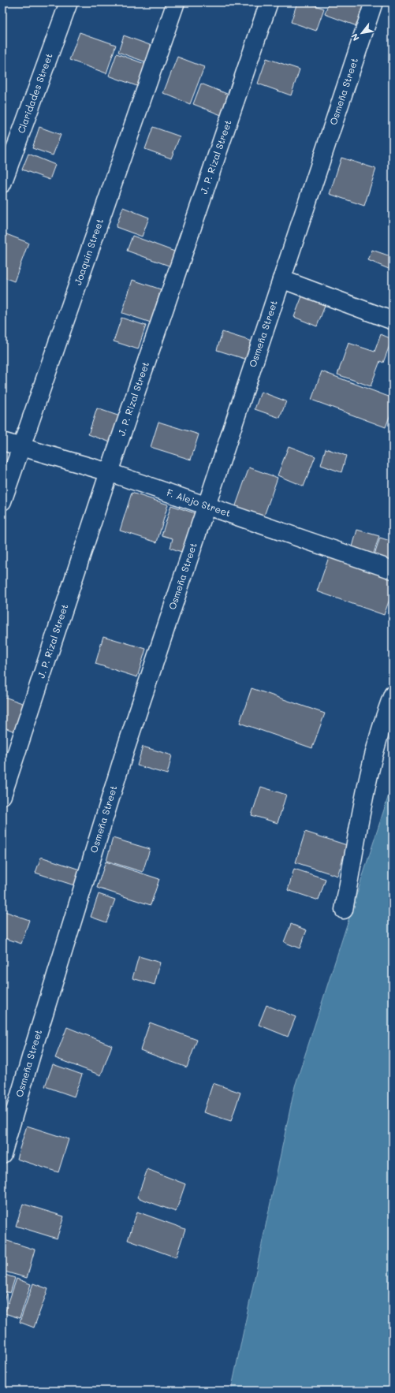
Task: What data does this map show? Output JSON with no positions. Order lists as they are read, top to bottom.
{
  "streets": {
    "street": [
      "Osmeña Street",
      "Claridades Street",
      "J. P. Rizal Street",
      "Joaquin Street",
      "F. Alejo Street"
    ]
  },
  "crossings": [
    ["Osmeña Street", "F. Alejo Street"],
    ["J. P. Rizal Street", "F. Alejo Street"],
    ["Joaquin Street", "F. Alejo Street"]
  ],
  "north": "bottom left"
}
